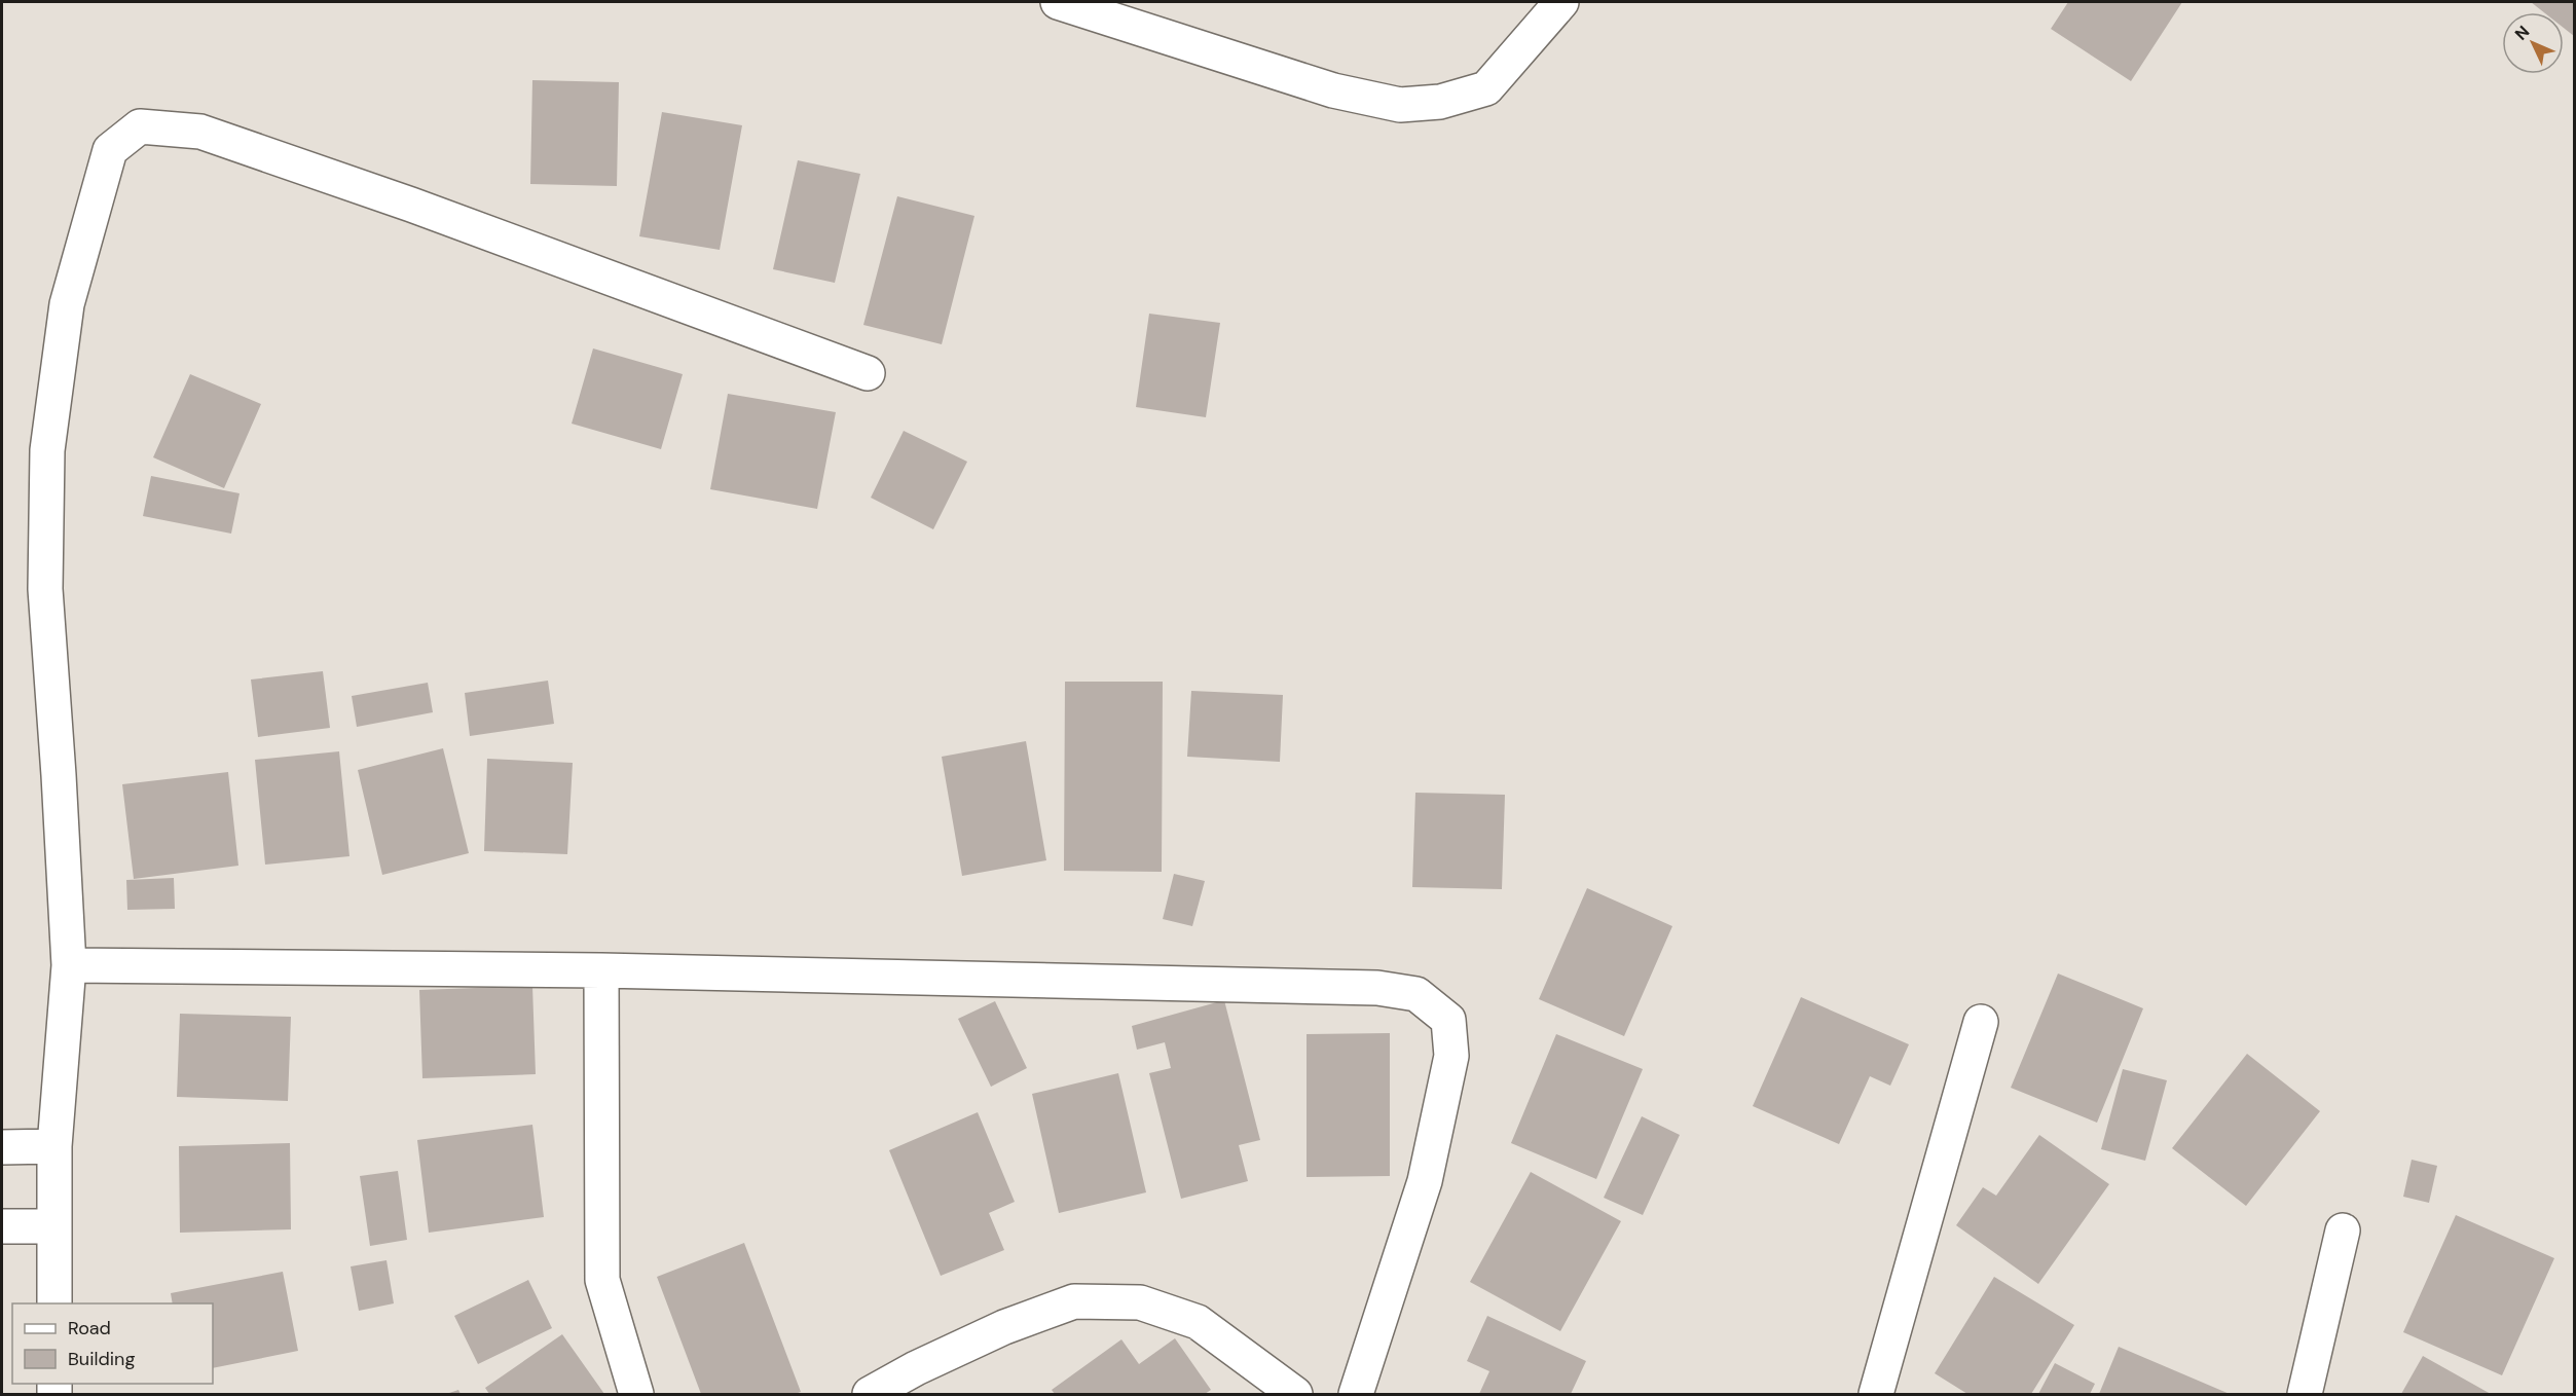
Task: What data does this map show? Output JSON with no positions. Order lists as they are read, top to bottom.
{
  "legend": ["Road", "Building"],
  "north": "top left"
}
